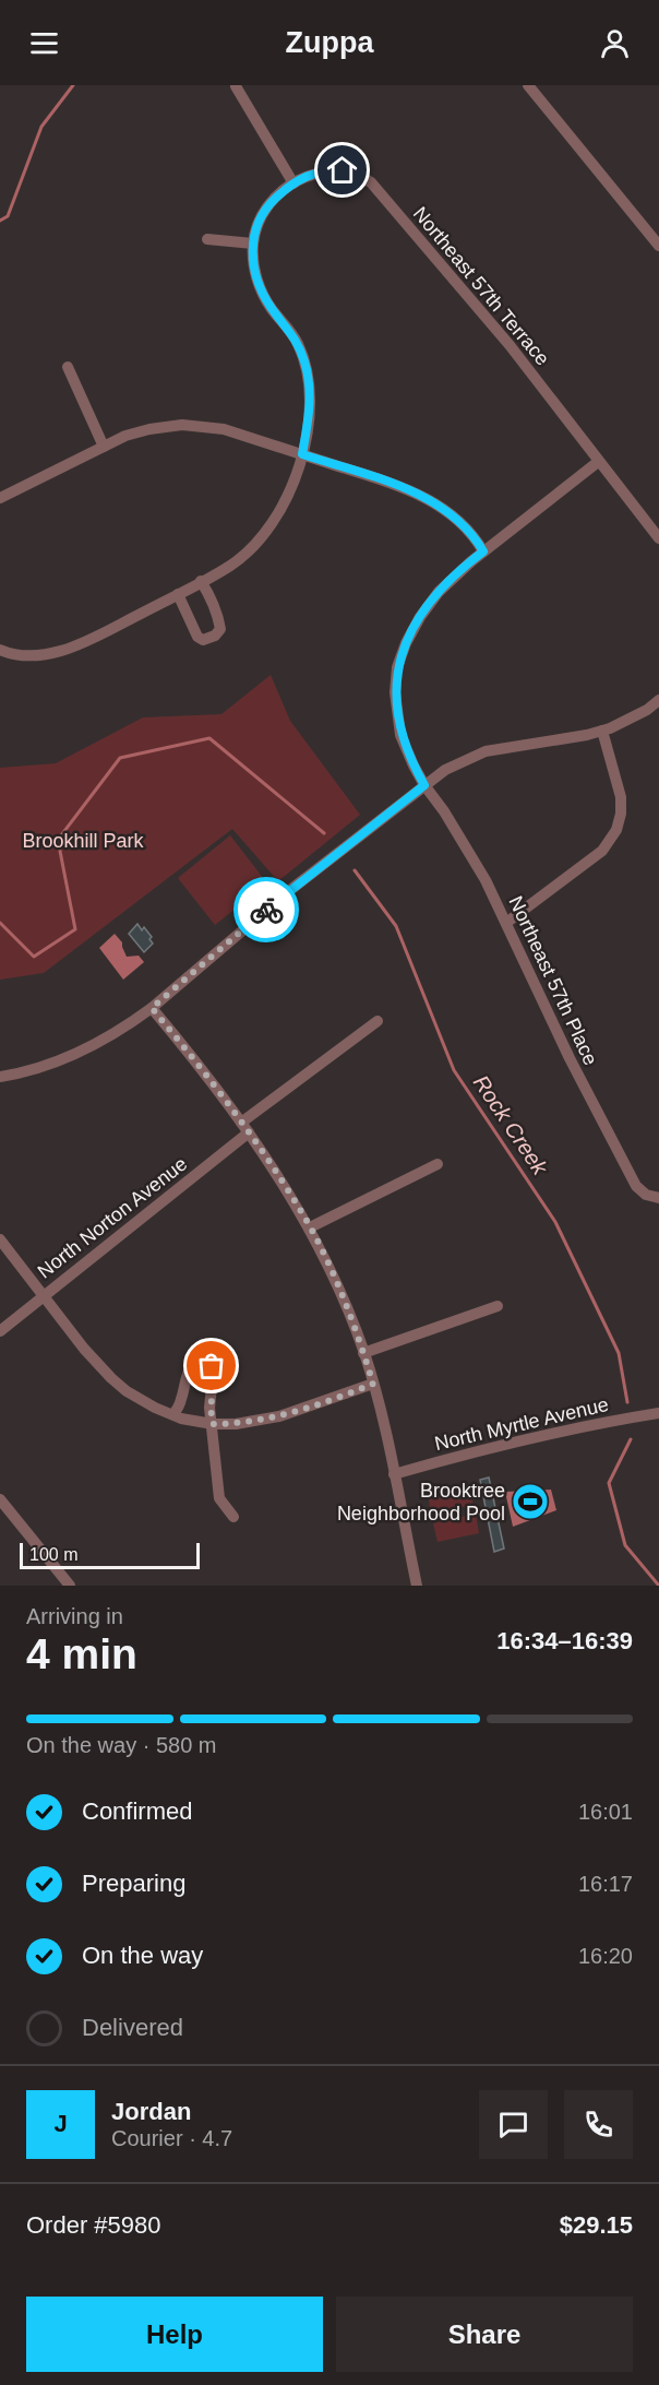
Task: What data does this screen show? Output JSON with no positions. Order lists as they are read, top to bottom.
{
  "streets": {
    "street": [
      "Northeast 57th Terrace",
      "Northeast 57th Place",
      "North Norton Avenue",
      "North Myrtle Avenue"
    ]
  },
  "crossings": [
    ["Northeast 57th Terrace", "Northeast 57th Place"]
  ],
  "water": ["Rock Creek"],
  "parks": ["Brookhill Park"],
  "places": {
    "sports": ["Brooktree Neighborhood Pool"]
  },
  "scale_bar": "100 m",
  "page": {
    "header": "Zuppa",
    "scale": "100 m",
    "heading": ["4 min", "Arriving in", "16:34–16:39"],
    "panel": [
      "Jordan",
      "Courier · 4.7",
      "Order #5980",
      "$29.15"
    ],
    "bar": "On the way · 580 m",
    "list": [
      ["Confirmed", "16:01"],
      ["Preparing", "16:17"],
      ["On the way", "16:20"],
      "Delivered"
    ],
    "round": "J",
    "buttons": ["Help", "Share"]
  }
}
